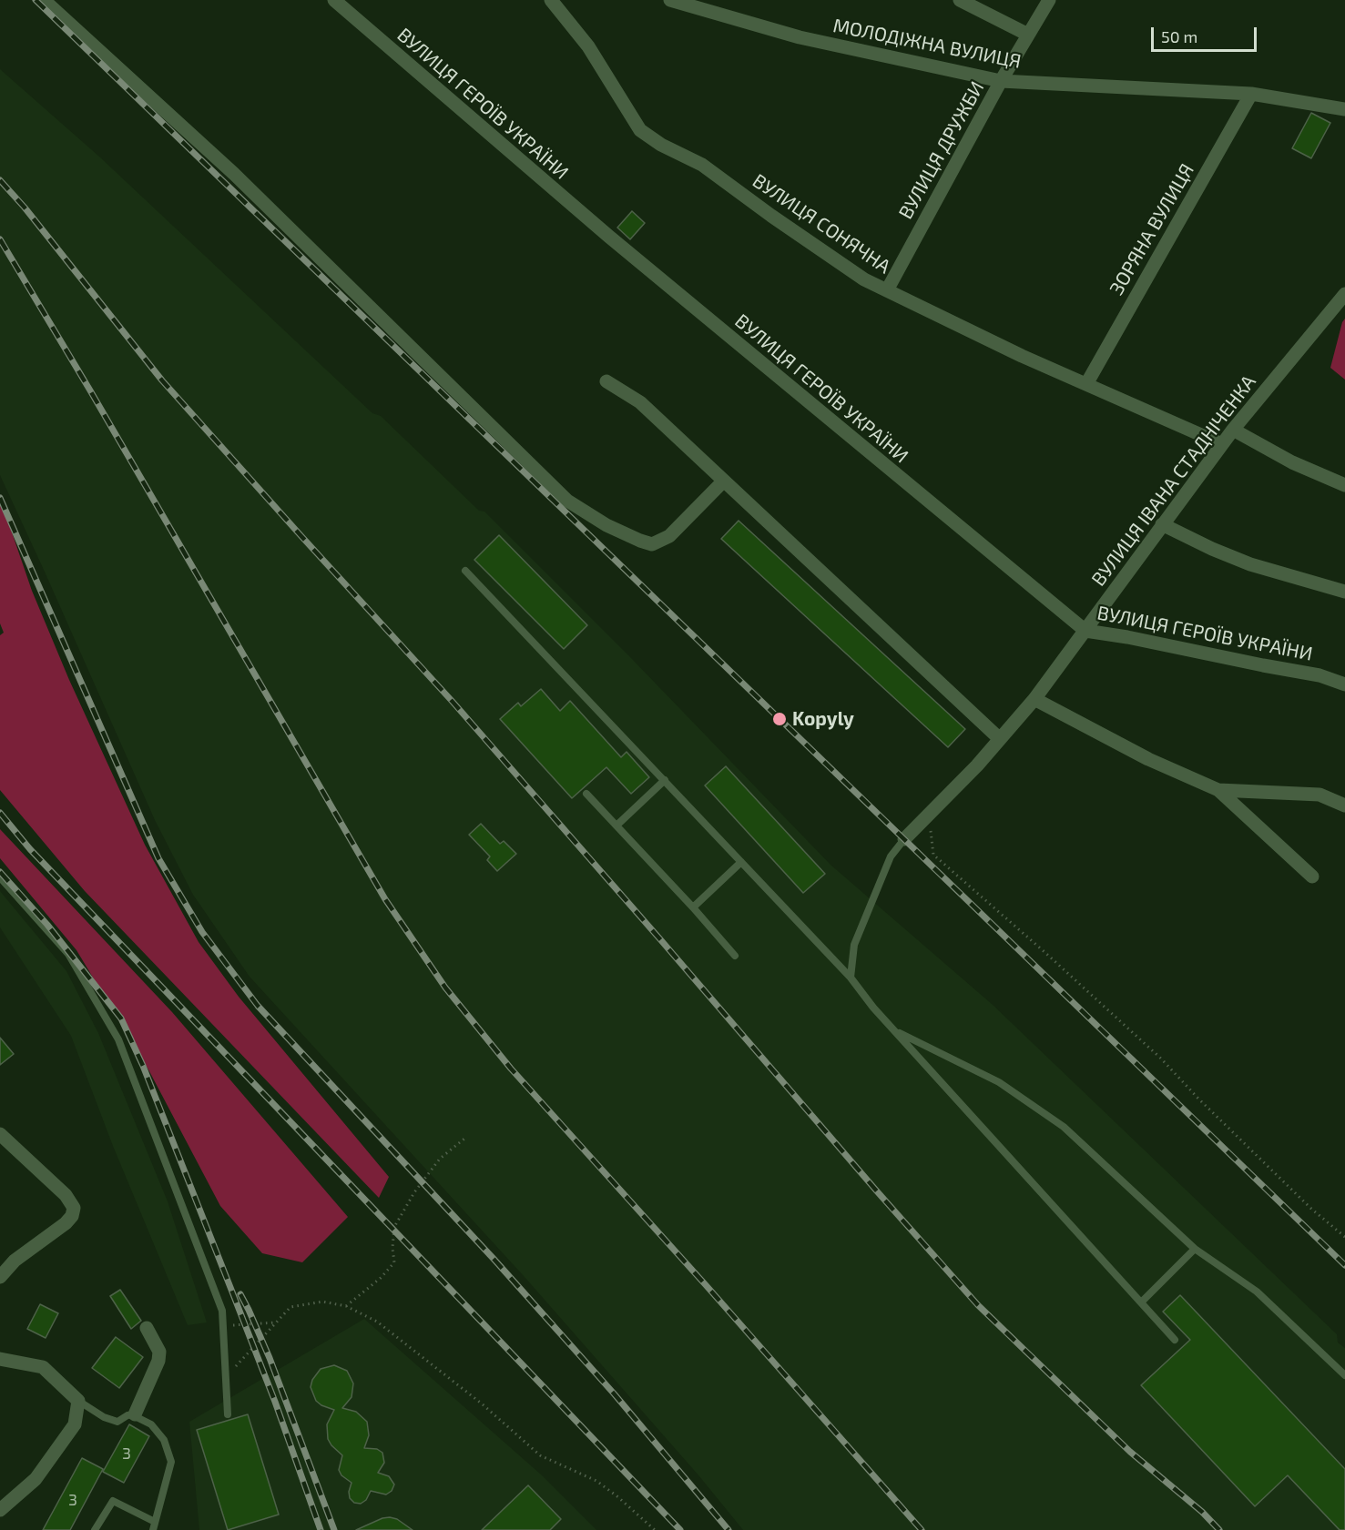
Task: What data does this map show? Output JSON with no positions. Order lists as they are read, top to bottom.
{
  "streets": {
    "street": [
      "МОЛОДІЖНА ВУЛИЦЯ",
      "ВУЛИЦЯ ГЕРОЇВ УКРАЇНИ",
      "ВУЛИЦЯ ДРУЖБИ",
      "ВУЛИЦЯ СОНЯЧНА",
      "ЗОРЯНА ВУЛИЦЯ",
      "ВУЛИЦЯ ІВАНА СТАДНІЧЕНКА"
    ]
  },
  "crossings": [
    ["МОЛОДІЖНА ВУЛИЦЯ", "ВУЛИЦЯ ДРУЖБИ"],
    ["МОЛОДІЖНА ВУЛИЦЯ", "ЗОРЯНА ВУЛИЦЯ"],
    ["ВУЛИЦЯ ГЕРОЇВ УКРАЇНИ", "ВУЛИЦЯ ІВАНА СТАДНІЧЕНКА"],
    ["ВУЛИЦЯ ДРУЖБИ", "ВУЛИЦЯ СОНЯЧНА"],
    ["ВУЛИЦЯ СОНЯЧНА", "ЗОРЯНА ВУЛИЦЯ"],
    ["ВУЛИЦЯ СОНЯЧНА", "ВУЛИЦЯ ІВАНА СТАДНІЧЕНКА"]
  ],
  "places": ["Kopyly"],
  "house_numbers": ["3", "3"],
  "scale_bar": "50 m"
}
